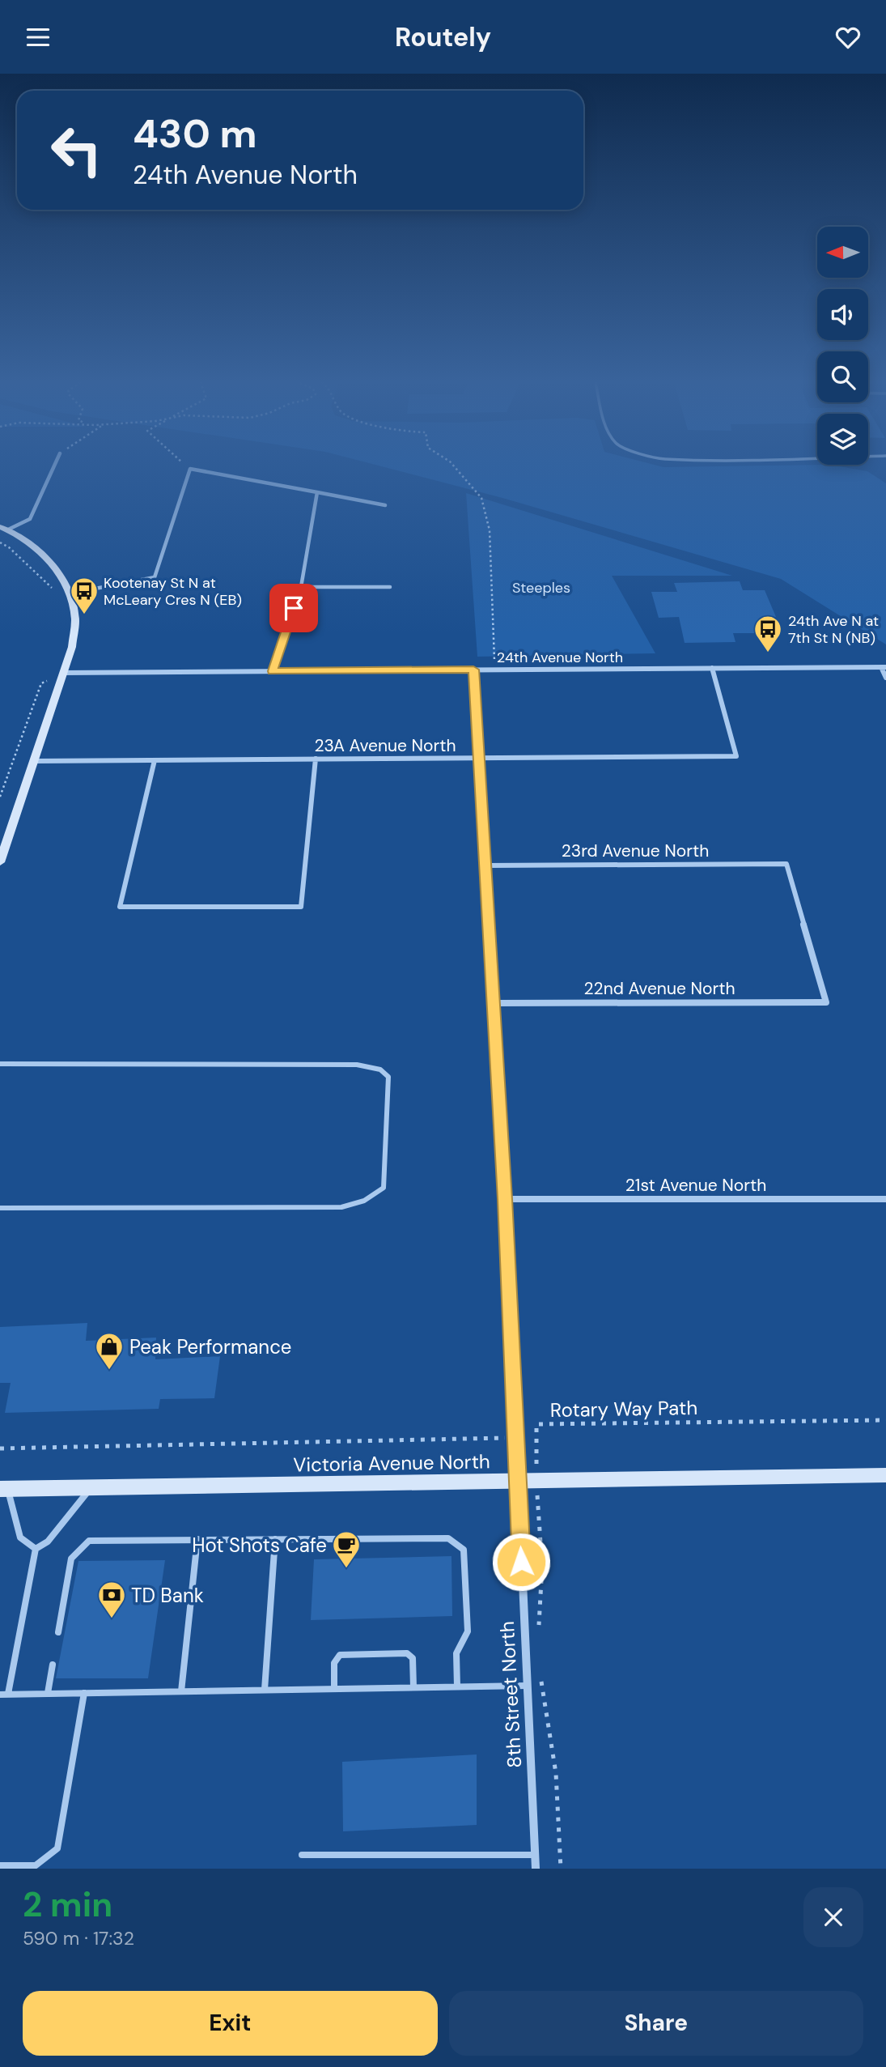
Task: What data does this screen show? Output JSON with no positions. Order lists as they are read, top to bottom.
{
  "streets": {
    "street": [
      "24th Avenue North",
      "23A Avenue North",
      "23rd Avenue North",
      "22nd Avenue North",
      "21st Avenue North",
      "Victoria Avenue North",
      "8th Street North"
    ],
    "path": ["Rotary Way Path"]
  },
  "crossings": [
    ["24th Avenue North", "23A Avenue North"],
    ["24th Avenue North", "8th Street North"],
    ["23A Avenue North", "8th Street North"],
    ["23rd Avenue North", "22nd Avenue North"],
    ["23rd Avenue North", "8th Street North"],
    ["22nd Avenue North", "8th Street North"],
    ["21st Avenue North", "8th Street North"],
    ["Rotary Way Path", "Victoria Avenue North"],
    ["Victoria Avenue North", "8th Street North"]
  ],
  "parks": ["Steeples"],
  "places": {
    "bus stop": ["Kootenay St N at McLeary Cres N (EB)", "24th Ave N at 7th St N (NB)"],
    "shop": ["Peak Performance"],
    "cafe": ["Hot Shots Cafe"],
    "bank": ["TD Bank"]
  },
  "north": "left",
  "page": {
    "header": "Routely",
    "turn": ["430 m", "24th Avenue North"],
    "heading": ["2 min", "590 m · 17:32"],
    "buttons": ["Exit", "Share"]
  }
}
